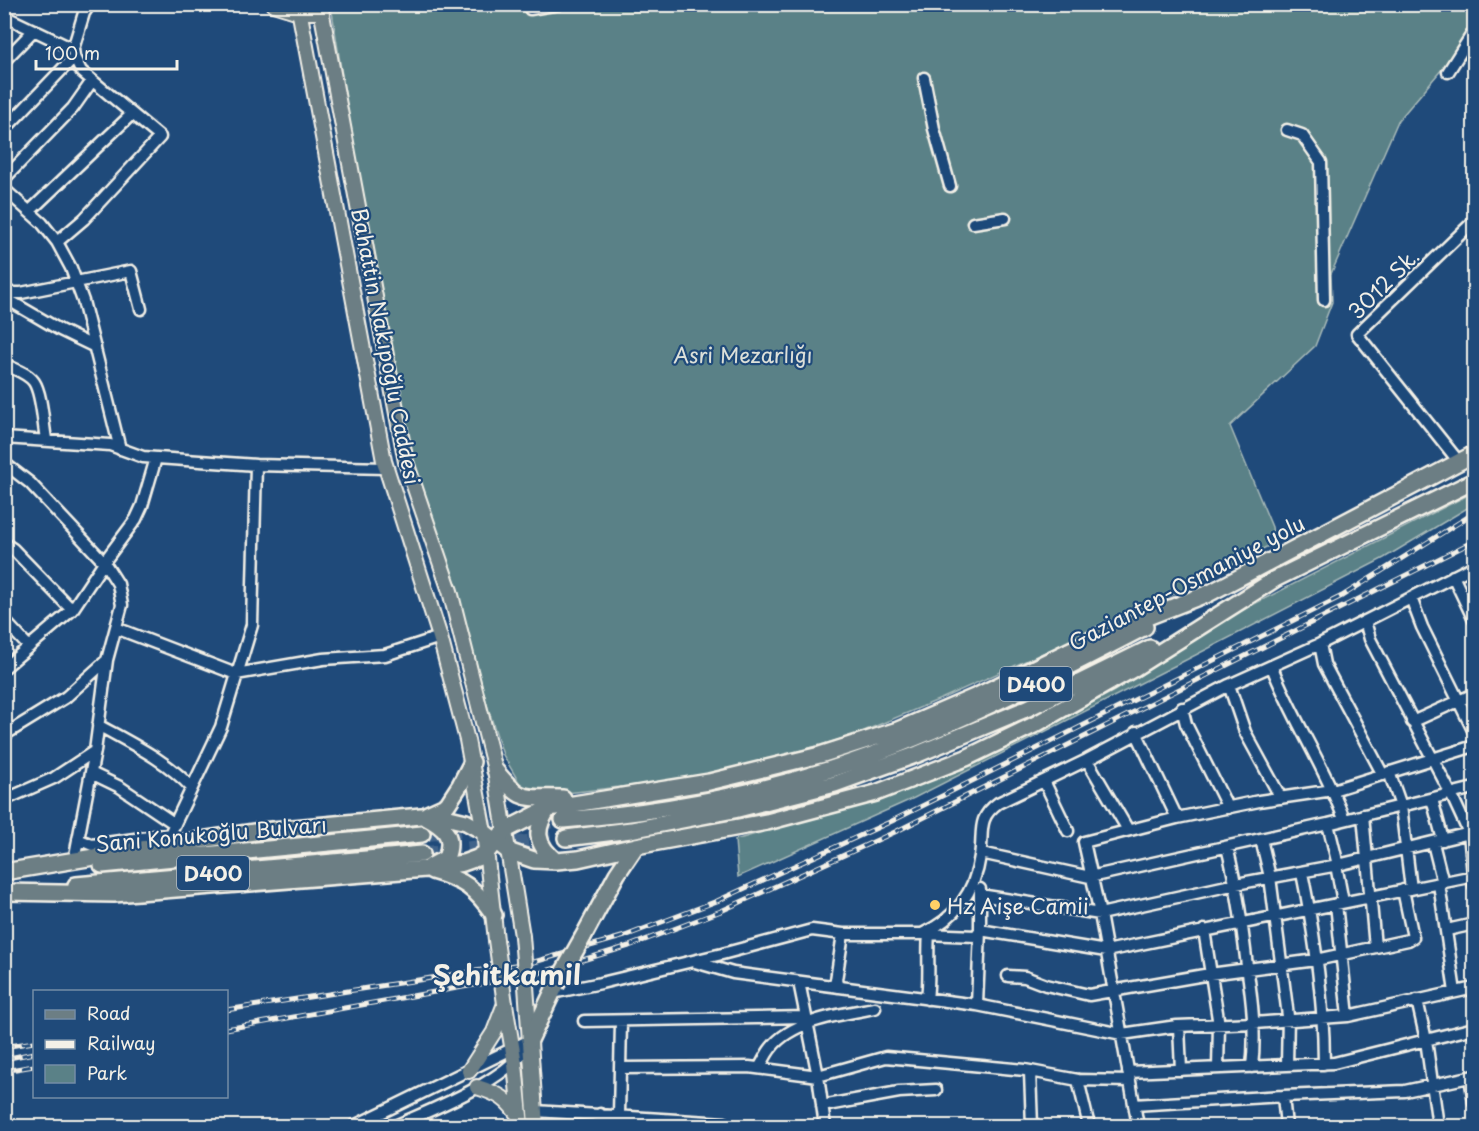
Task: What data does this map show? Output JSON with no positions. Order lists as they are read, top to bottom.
{
  "streets": {
    "highway": ["Gaziantep-Osmaniye yolu", "D400", "Sani Konukoğlu Bulvarı"],
    "main road": ["Bahattin Nakıpoğlu Caddesi"],
    "street": ["3012 Sk."]
  },
  "crossings": [
    ["3012 Sk.", "Gaziantep-Osmaniye yolu"]
  ],
  "districts": ["Şehitkamil"],
  "parks": ["Asri Mezarlığı"],
  "places": ["Hz Aişe Camii"],
  "legend": ["Road", "Railway", "Park"],
  "scale_bar": "100 m"
}
